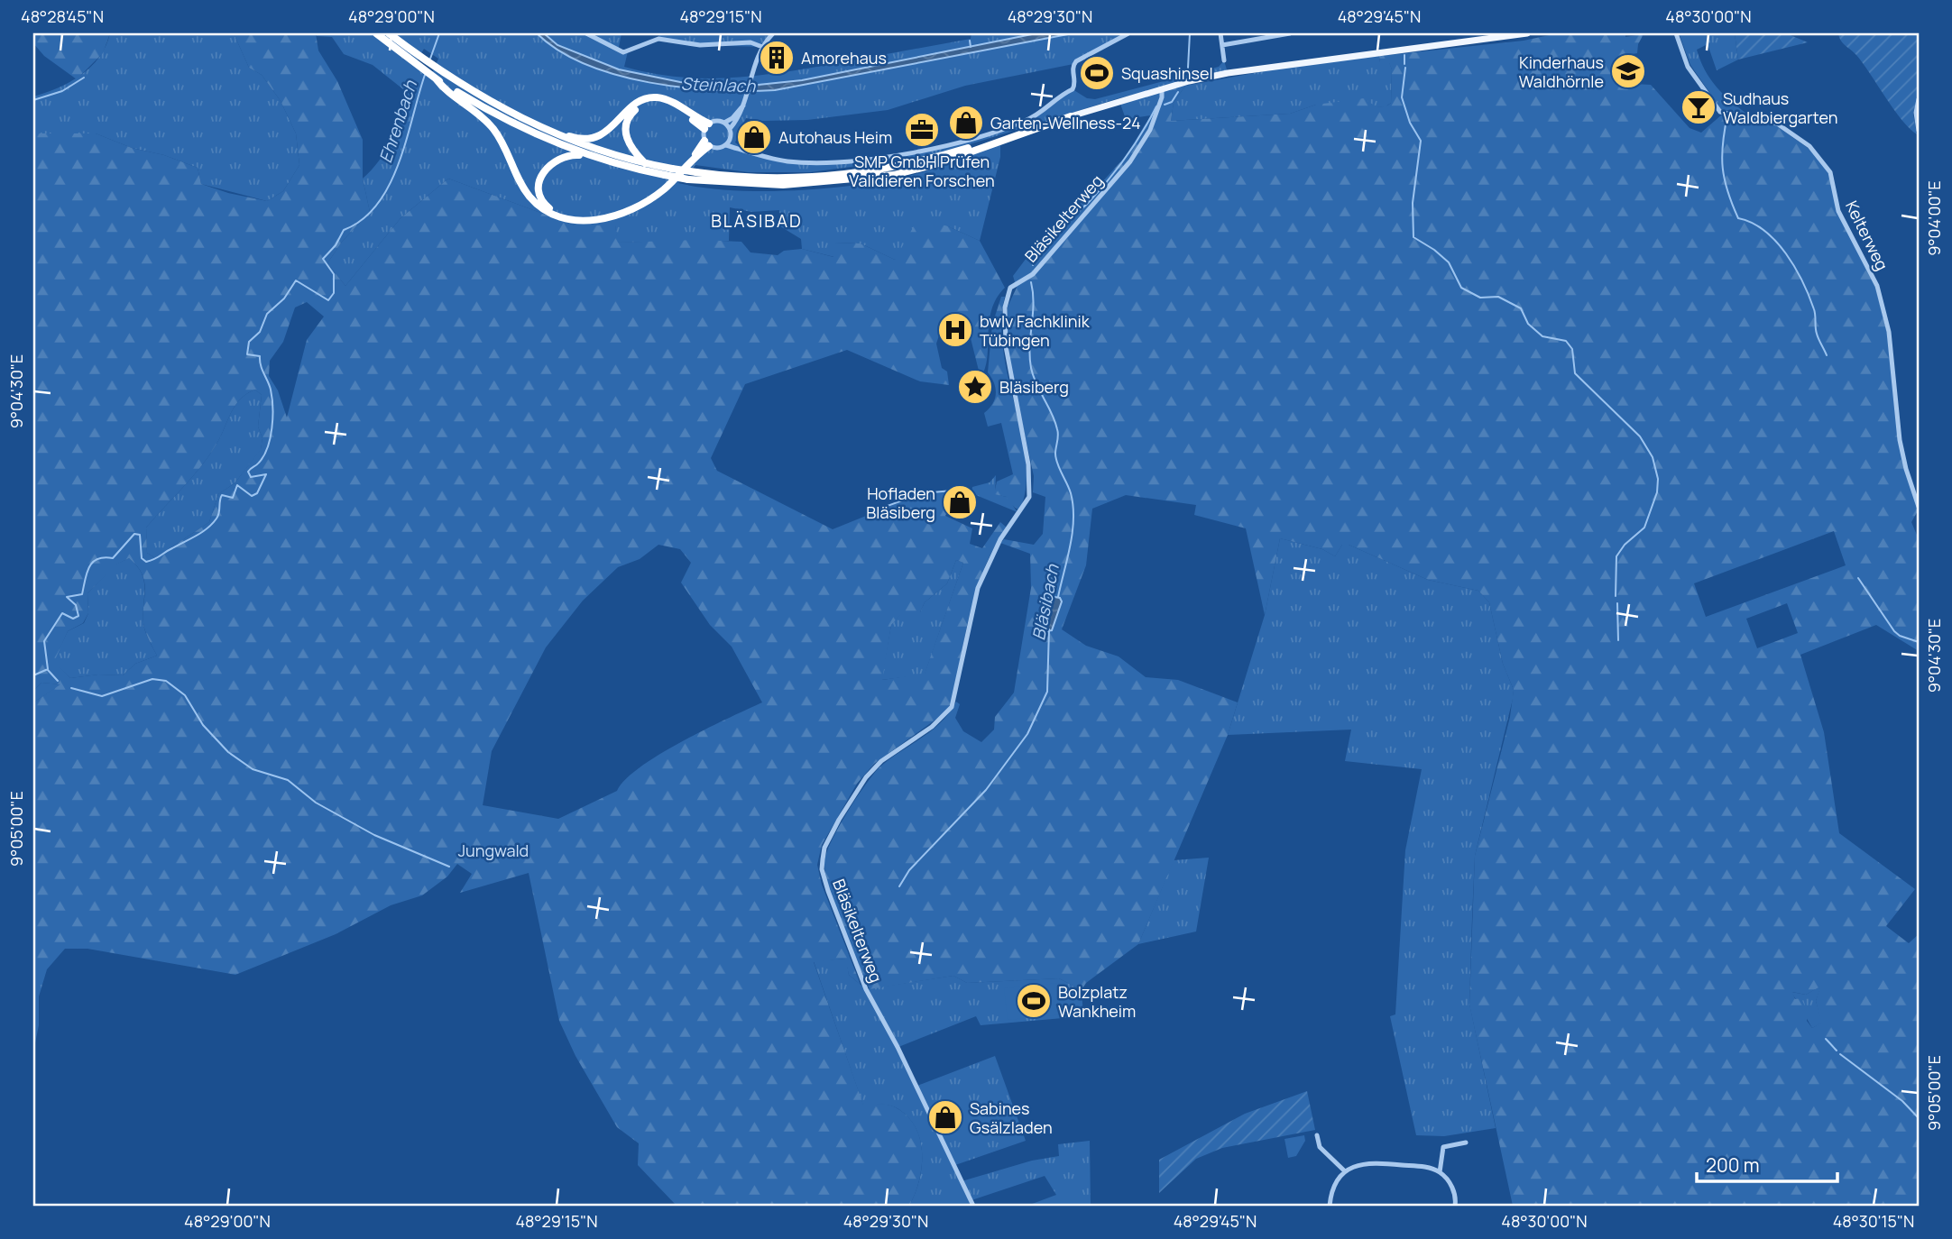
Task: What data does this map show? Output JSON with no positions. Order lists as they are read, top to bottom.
{
  "streets": {
    "street": ["Bläsikelterweg", "Kelterweg"]
  },
  "districts": ["BLÄSIBAD"],
  "water": ["Steinlach", "Ehrenbach", "Bläsibach"],
  "parks": ["Jungwald"],
  "places": {
    "building": ["Amorehaus"],
    "school or university": ["Kinderhaus Waldhörnle"],
    "sports": ["Squashinsel", "Bolzplatz Wankheim"],
    "bar": ["Sudhaus Waldbiergarten"],
    "shop": [
      "Garten-Wellness-24",
      "Autohaus Heim",
      "Hofladen Bläsiberg",
      "Sabines Gsälzladen"
    ],
    "office": ["SMP GmbH Prüfen Validieren Forschen"],
    "hospital": ["bwlv Fachklinik Tübingen"],
    "place": ["Bläsiberg"]
  },
  "scale_bar": "200 m",
  "coordinates": [
    "48°28'45\"N",
    "48°29'00\"N",
    "48°29'15\"N",
    "48°29'30\"N",
    "48°29'45\"N",
    "48°30'00\"N",
    "9°04'00\"E",
    "9°04'30\"E",
    "9°05'00\"E",
    "48°30'15\"N"
  ]
}
